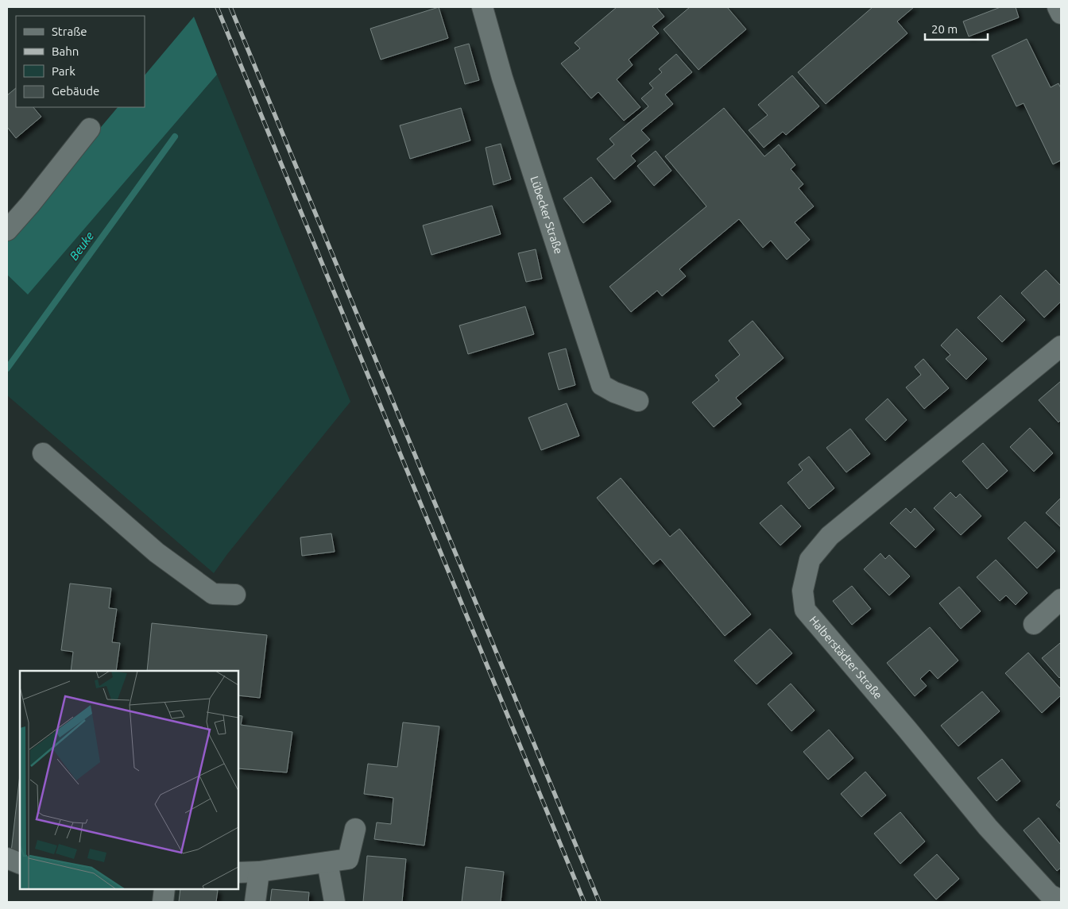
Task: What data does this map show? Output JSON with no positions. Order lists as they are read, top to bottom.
{
  "streets": {
    "street": ["Lübecker Straße", "Halberstädter Straße"]
  },
  "water": ["Beuke"],
  "legend": [
    "Straße",
    "Bahn",
    "Park",
    "Gebäude"
  ],
  "scale_bar": "20 m"
}
